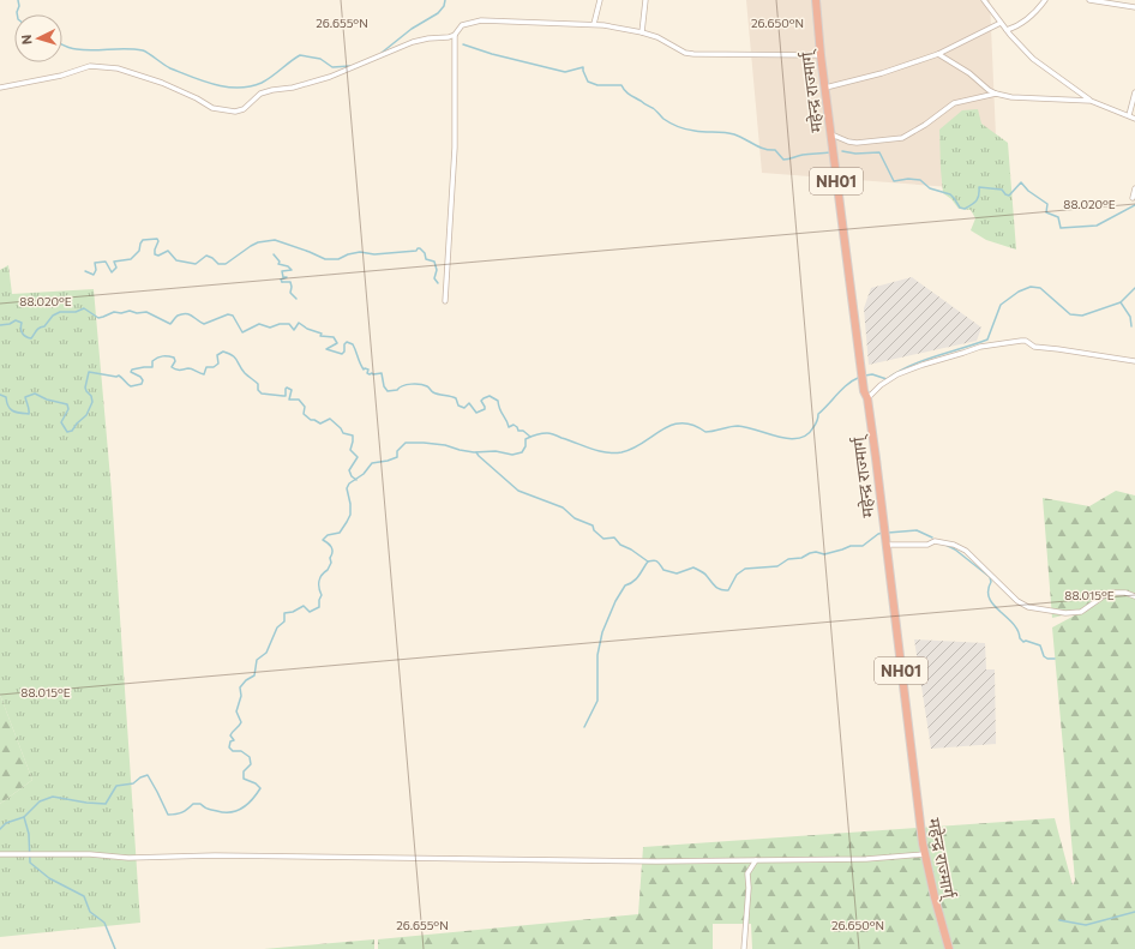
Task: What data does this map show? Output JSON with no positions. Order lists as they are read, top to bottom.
{
  "streets": {
    "highway": ["महेन्द्र राज्मार्ग्", "NH01"]
  },
  "north": "left",
  "coordinates": [
    "26.655°N",
    "26.650°N",
    "88.020°E",
    "88.015°E"
  ]
}
